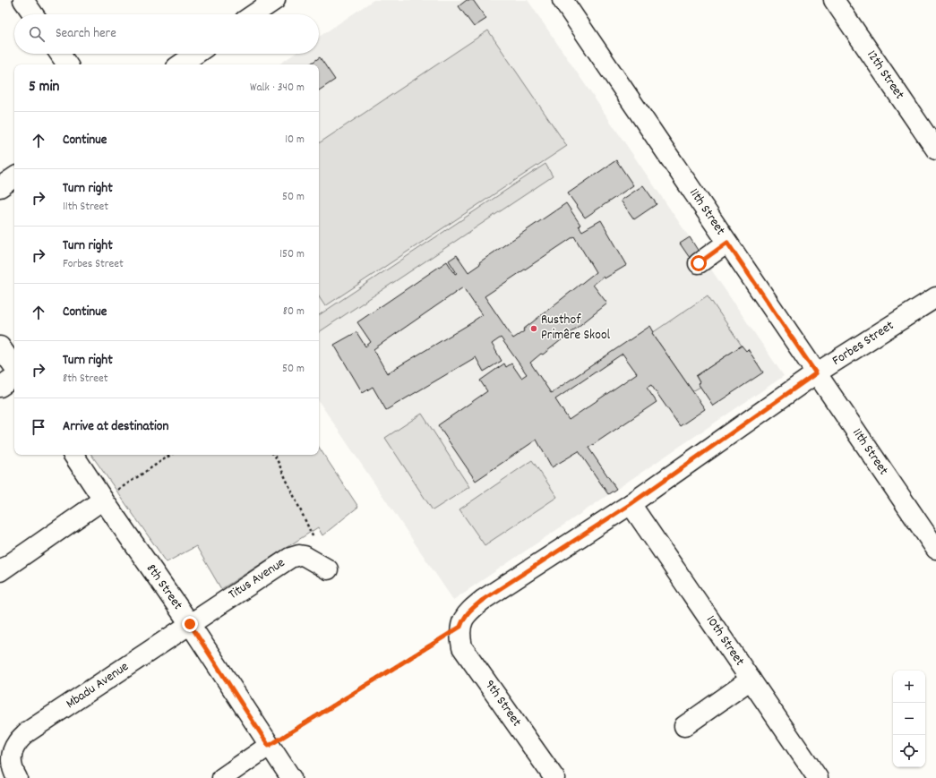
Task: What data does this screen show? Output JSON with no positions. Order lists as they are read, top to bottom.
{
  "streets": {
    "street": [
      "12th Street",
      "11th Street",
      "Forbes Street",
      "Titus Avenue",
      "8th Street",
      "10th Street",
      "Mbadu Avenue",
      "9th Street"
    ]
  },
  "crossings": [
    ["11th Street", "Forbes Street"],
    ["Forbes Street", "10th Street"],
    ["Forbes Street", "9th Street"],
    ["Titus Avenue", "8th Street"],
    ["Titus Avenue", "Mbadu Avenue"],
    ["8th Street", "Mbadu Avenue"]
  ],
  "places": ["Rusthof Primêre Skool"],
  "page": {
    "search": "Search here",
    "heading": ["5 min", "Walk · 340 m"],
    "list": [
      ["Continue", "10 m"],
      ["Turn right", "11th Street", "50 m"],
      ["Turn right", "Forbes Street", "150 m"],
      ["Continue", "80 m"],
      ["Turn right", "8th Street", "50 m"],
      "Arrive at destination"
    ],
    "map_buttons": ["+", "−"]
  }
}
